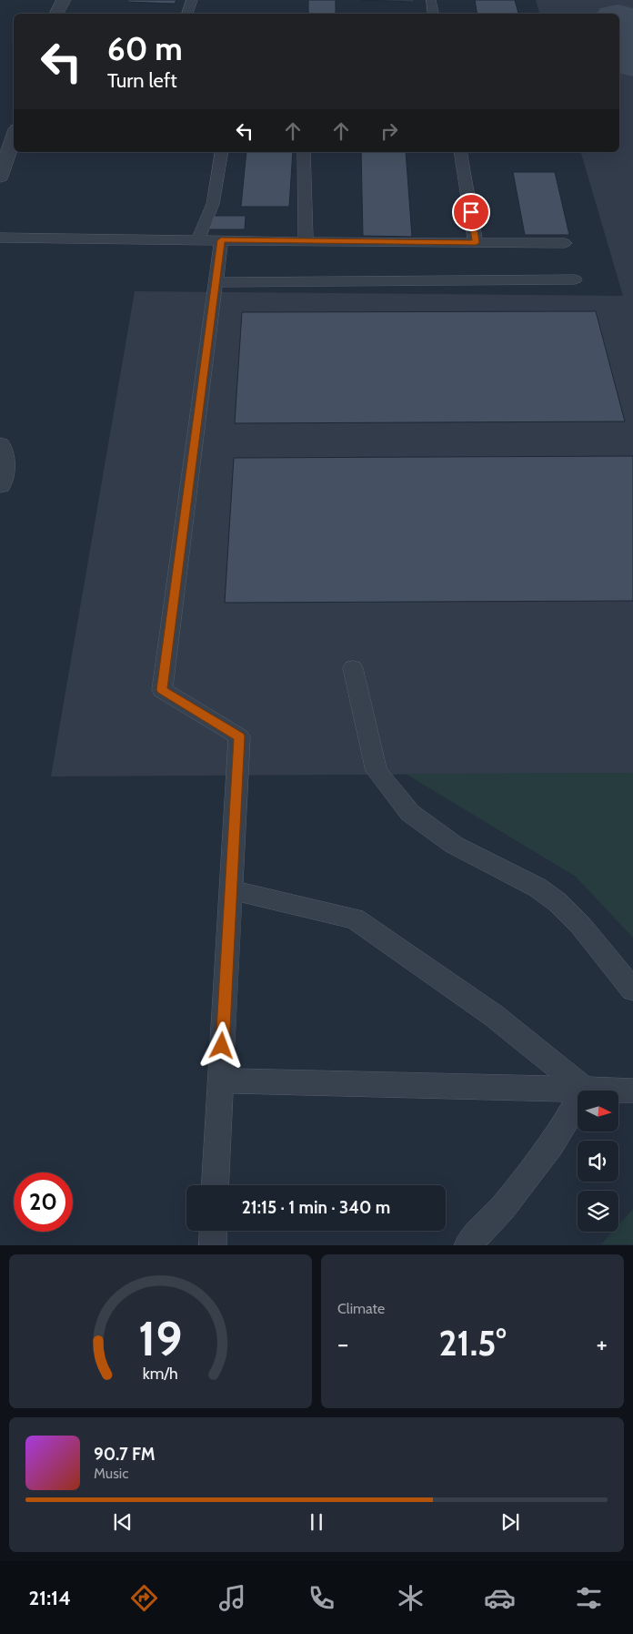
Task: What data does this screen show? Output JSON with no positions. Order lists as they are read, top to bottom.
{
  "north": "right",
  "page": {
    "turn": ["60 m", "Turn left"],
    "limit": "20",
    "trip": "21:15 · 1 min · 340 m",
    "tile": "Climate",
    "heat": ["−", "21.5°", "+"],
    "song": ["90.7 FM", "Music"],
    "tabs": "21:14",
    "gauge": ["19", "km/h"]
  }
}
